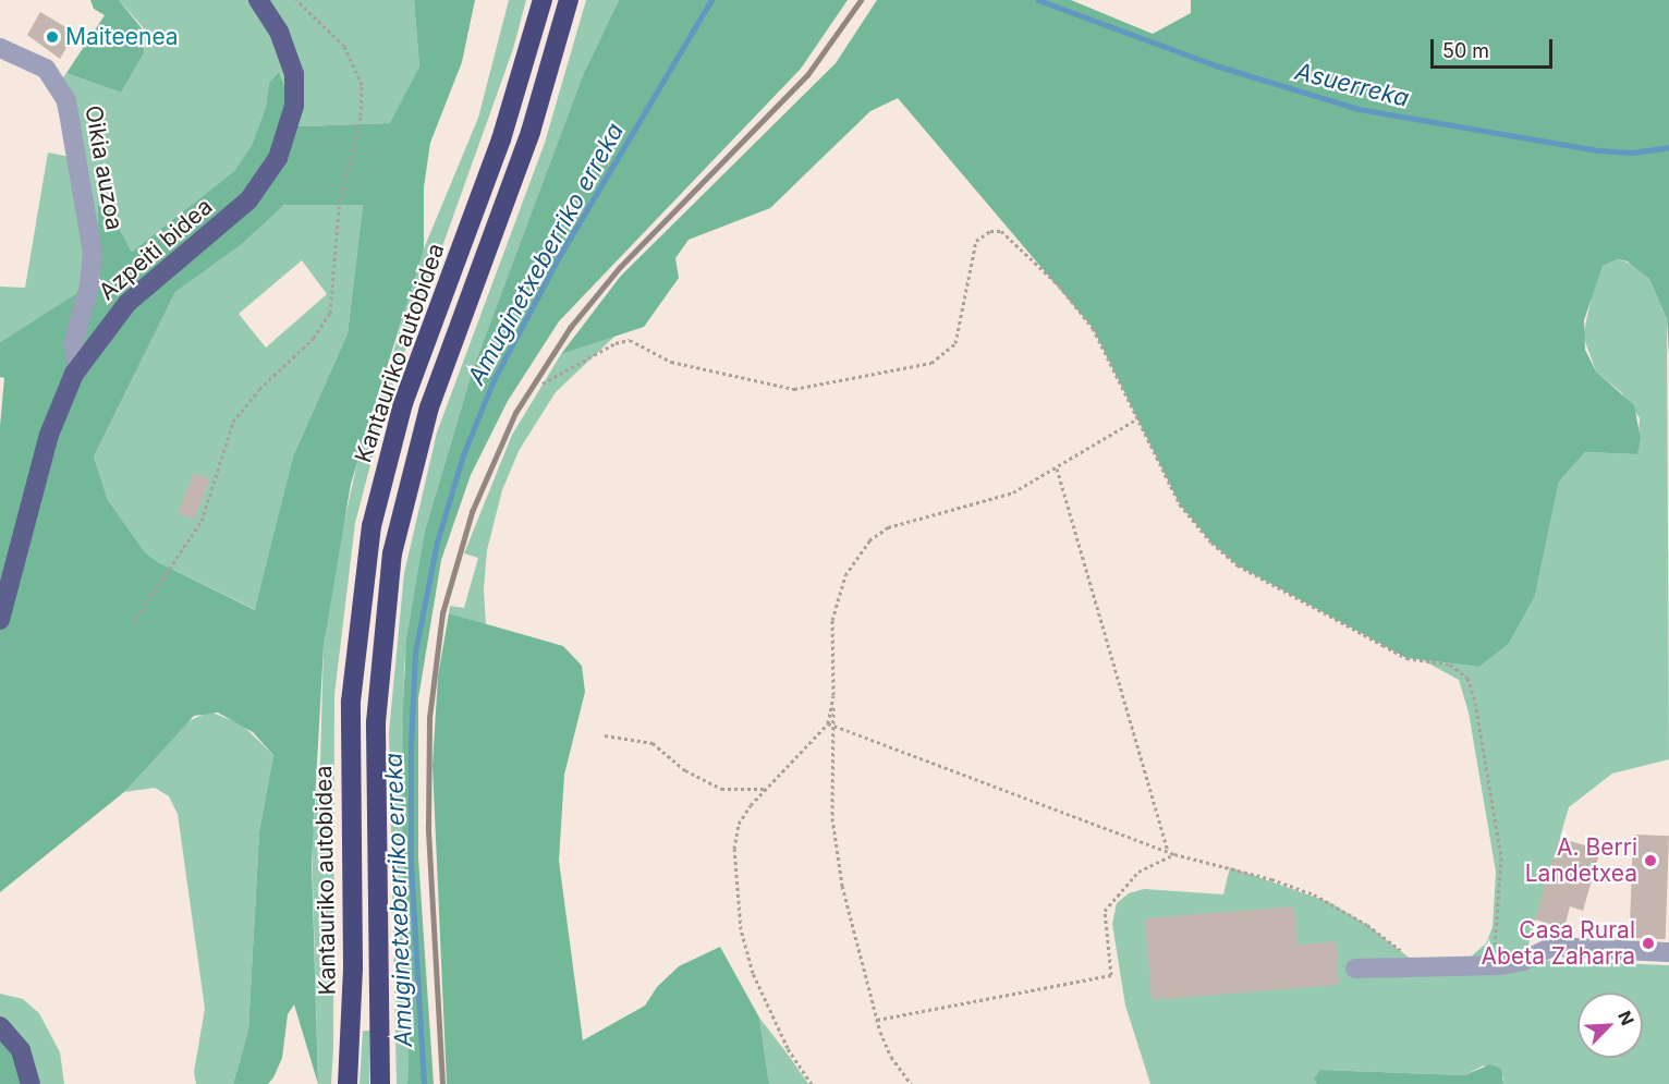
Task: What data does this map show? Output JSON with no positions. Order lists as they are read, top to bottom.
{
  "streets": {
    "highway": ["Kantauriko autobidea"],
    "main road": ["Azpeiti bidea"],
    "street": ["Oikia auzoa"]
  },
  "crossings": [
    ["Oikia auzoa", "Azpeiti bidea"]
  ],
  "water": ["Asuerreka", "Amuginetxeberriko erreka"],
  "places": ["Maiteenea", "A. Berri Landetxea", "Casa Rural Abeta Zaharra"],
  "scale_bar": "50 m",
  "north": "top right"
}
